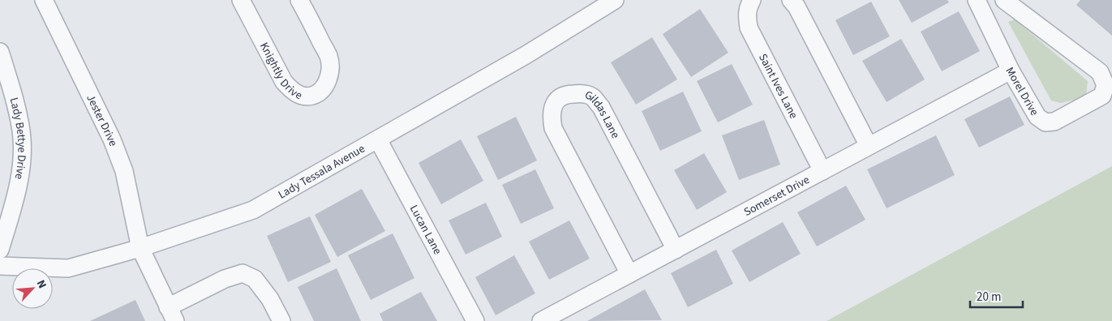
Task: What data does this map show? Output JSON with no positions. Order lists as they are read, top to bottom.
{
  "streets": {
    "street": [
      "Knightly Drive",
      "Saint Ives Lane",
      "Morel Drive",
      "Gildas Lane",
      "Jester Drive",
      "Lady Bettye Drive",
      "Lady Tessala Avenue",
      "Somerset Drive",
      "Lucan Lane"
    ]
  },
  "crossings": [
    ["Saint Ives Lane", "Somerset Drive"],
    ["Morel Drive", "Somerset Drive"],
    ["Gildas Lane", "Somerset Drive"],
    ["Jester Drive", "Lady Tessala Avenue"],
    ["Lady Tessala Avenue", "Lucan Lane"]
  ],
  "scale_bar": "20 m",
  "north": "top right"
}
